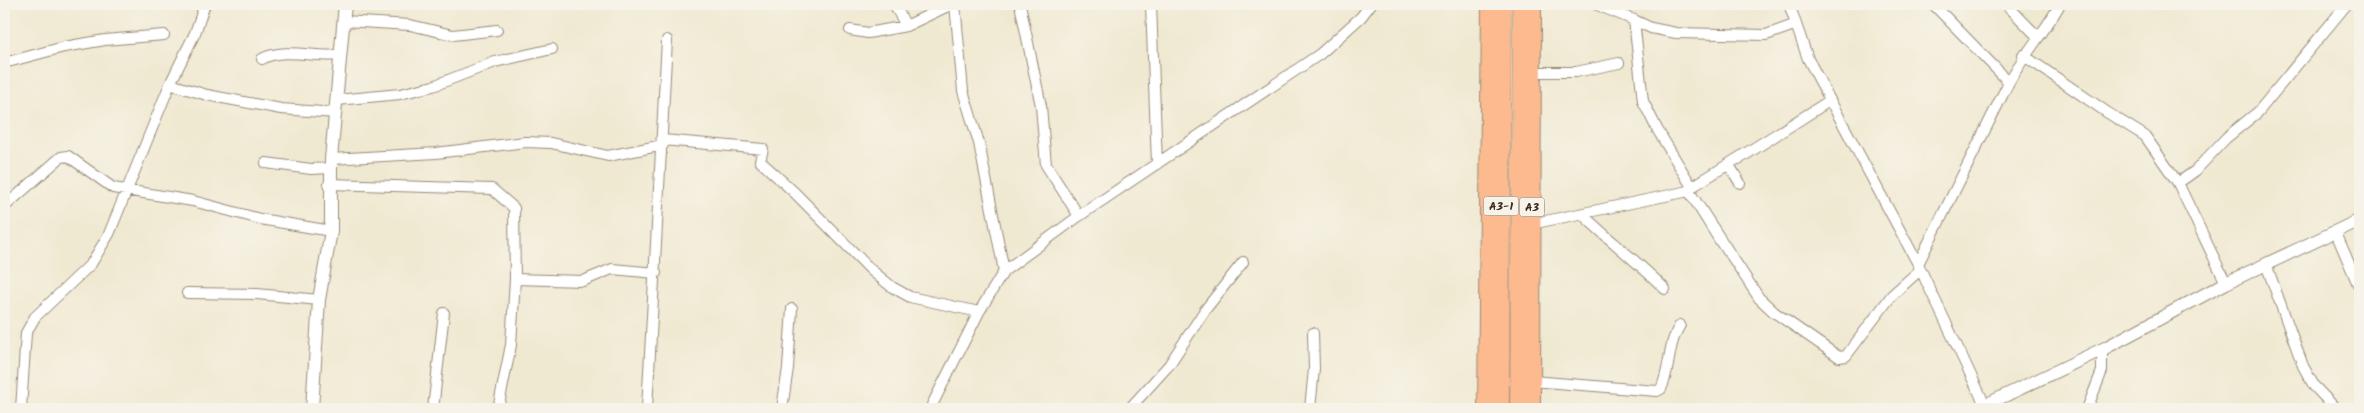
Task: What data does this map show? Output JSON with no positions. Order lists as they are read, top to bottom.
{
  "streets": {
    "highway": ["A3-1"],
    "main road": ["A3"]
  }
}
